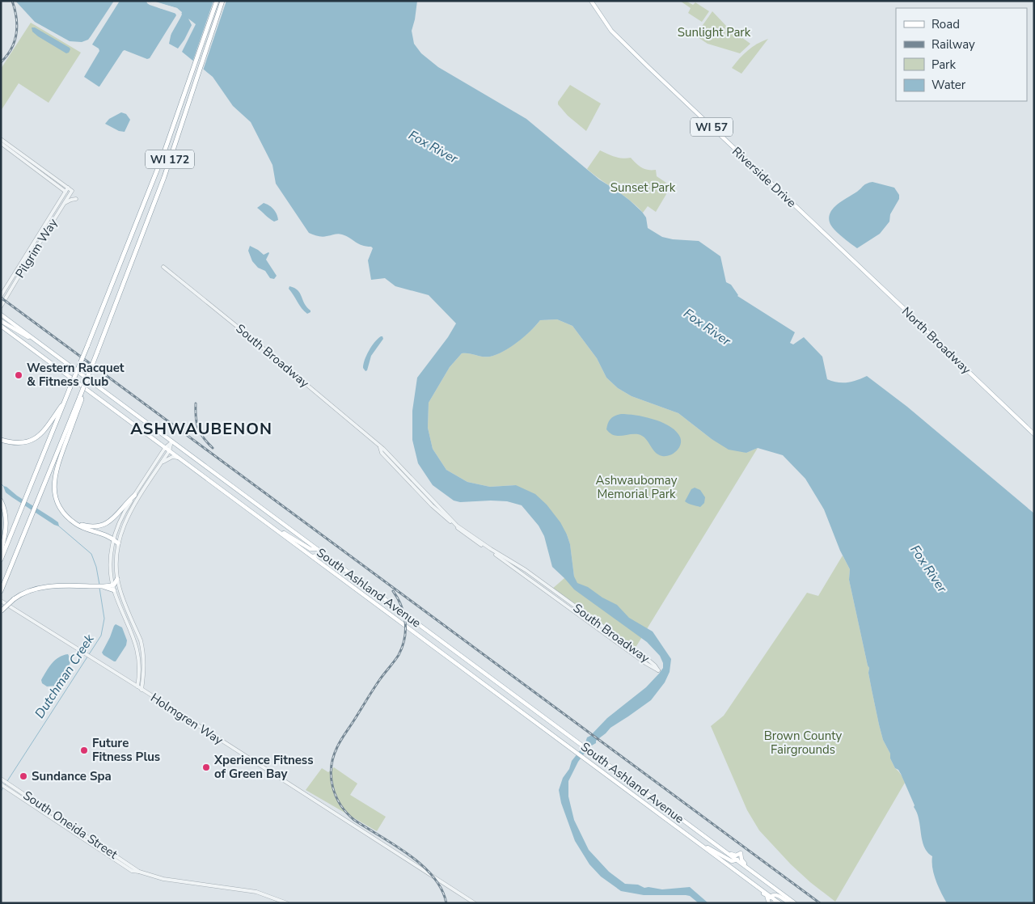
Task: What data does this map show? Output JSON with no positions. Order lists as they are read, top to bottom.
{
  "streets": {
    "highway": ["WI 172"],
    "main road": [
      "WI 57",
      "Riverside Drive",
      "North Broadway",
      "South Ashland Avenue"
    ],
    "street": [
      "Pilgrim Way",
      "South Broadway",
      "Holmgren Way",
      "South Oneida Street"
    ]
  },
  "crossings": [
    ["Riverside Drive", "North Broadway"]
  ],
  "districts": ["ASHWAUBENON"],
  "water": ["Fox River", "Dutchman Creek"],
  "parks": [
    "Sunlight Park",
    "Sunset Park",
    "Ashwaubomay Memorial Park",
    "Brown County Fairgrounds"
  ],
  "places": [
    "Western Racquet & Fitness Club",
    "Future Fitness Plus",
    "Xperience Fitness of Green Bay",
    "Sundance Spa"
  ],
  "legend": [
    "Road",
    "Railway",
    "Park",
    "Water"
  ]
}
